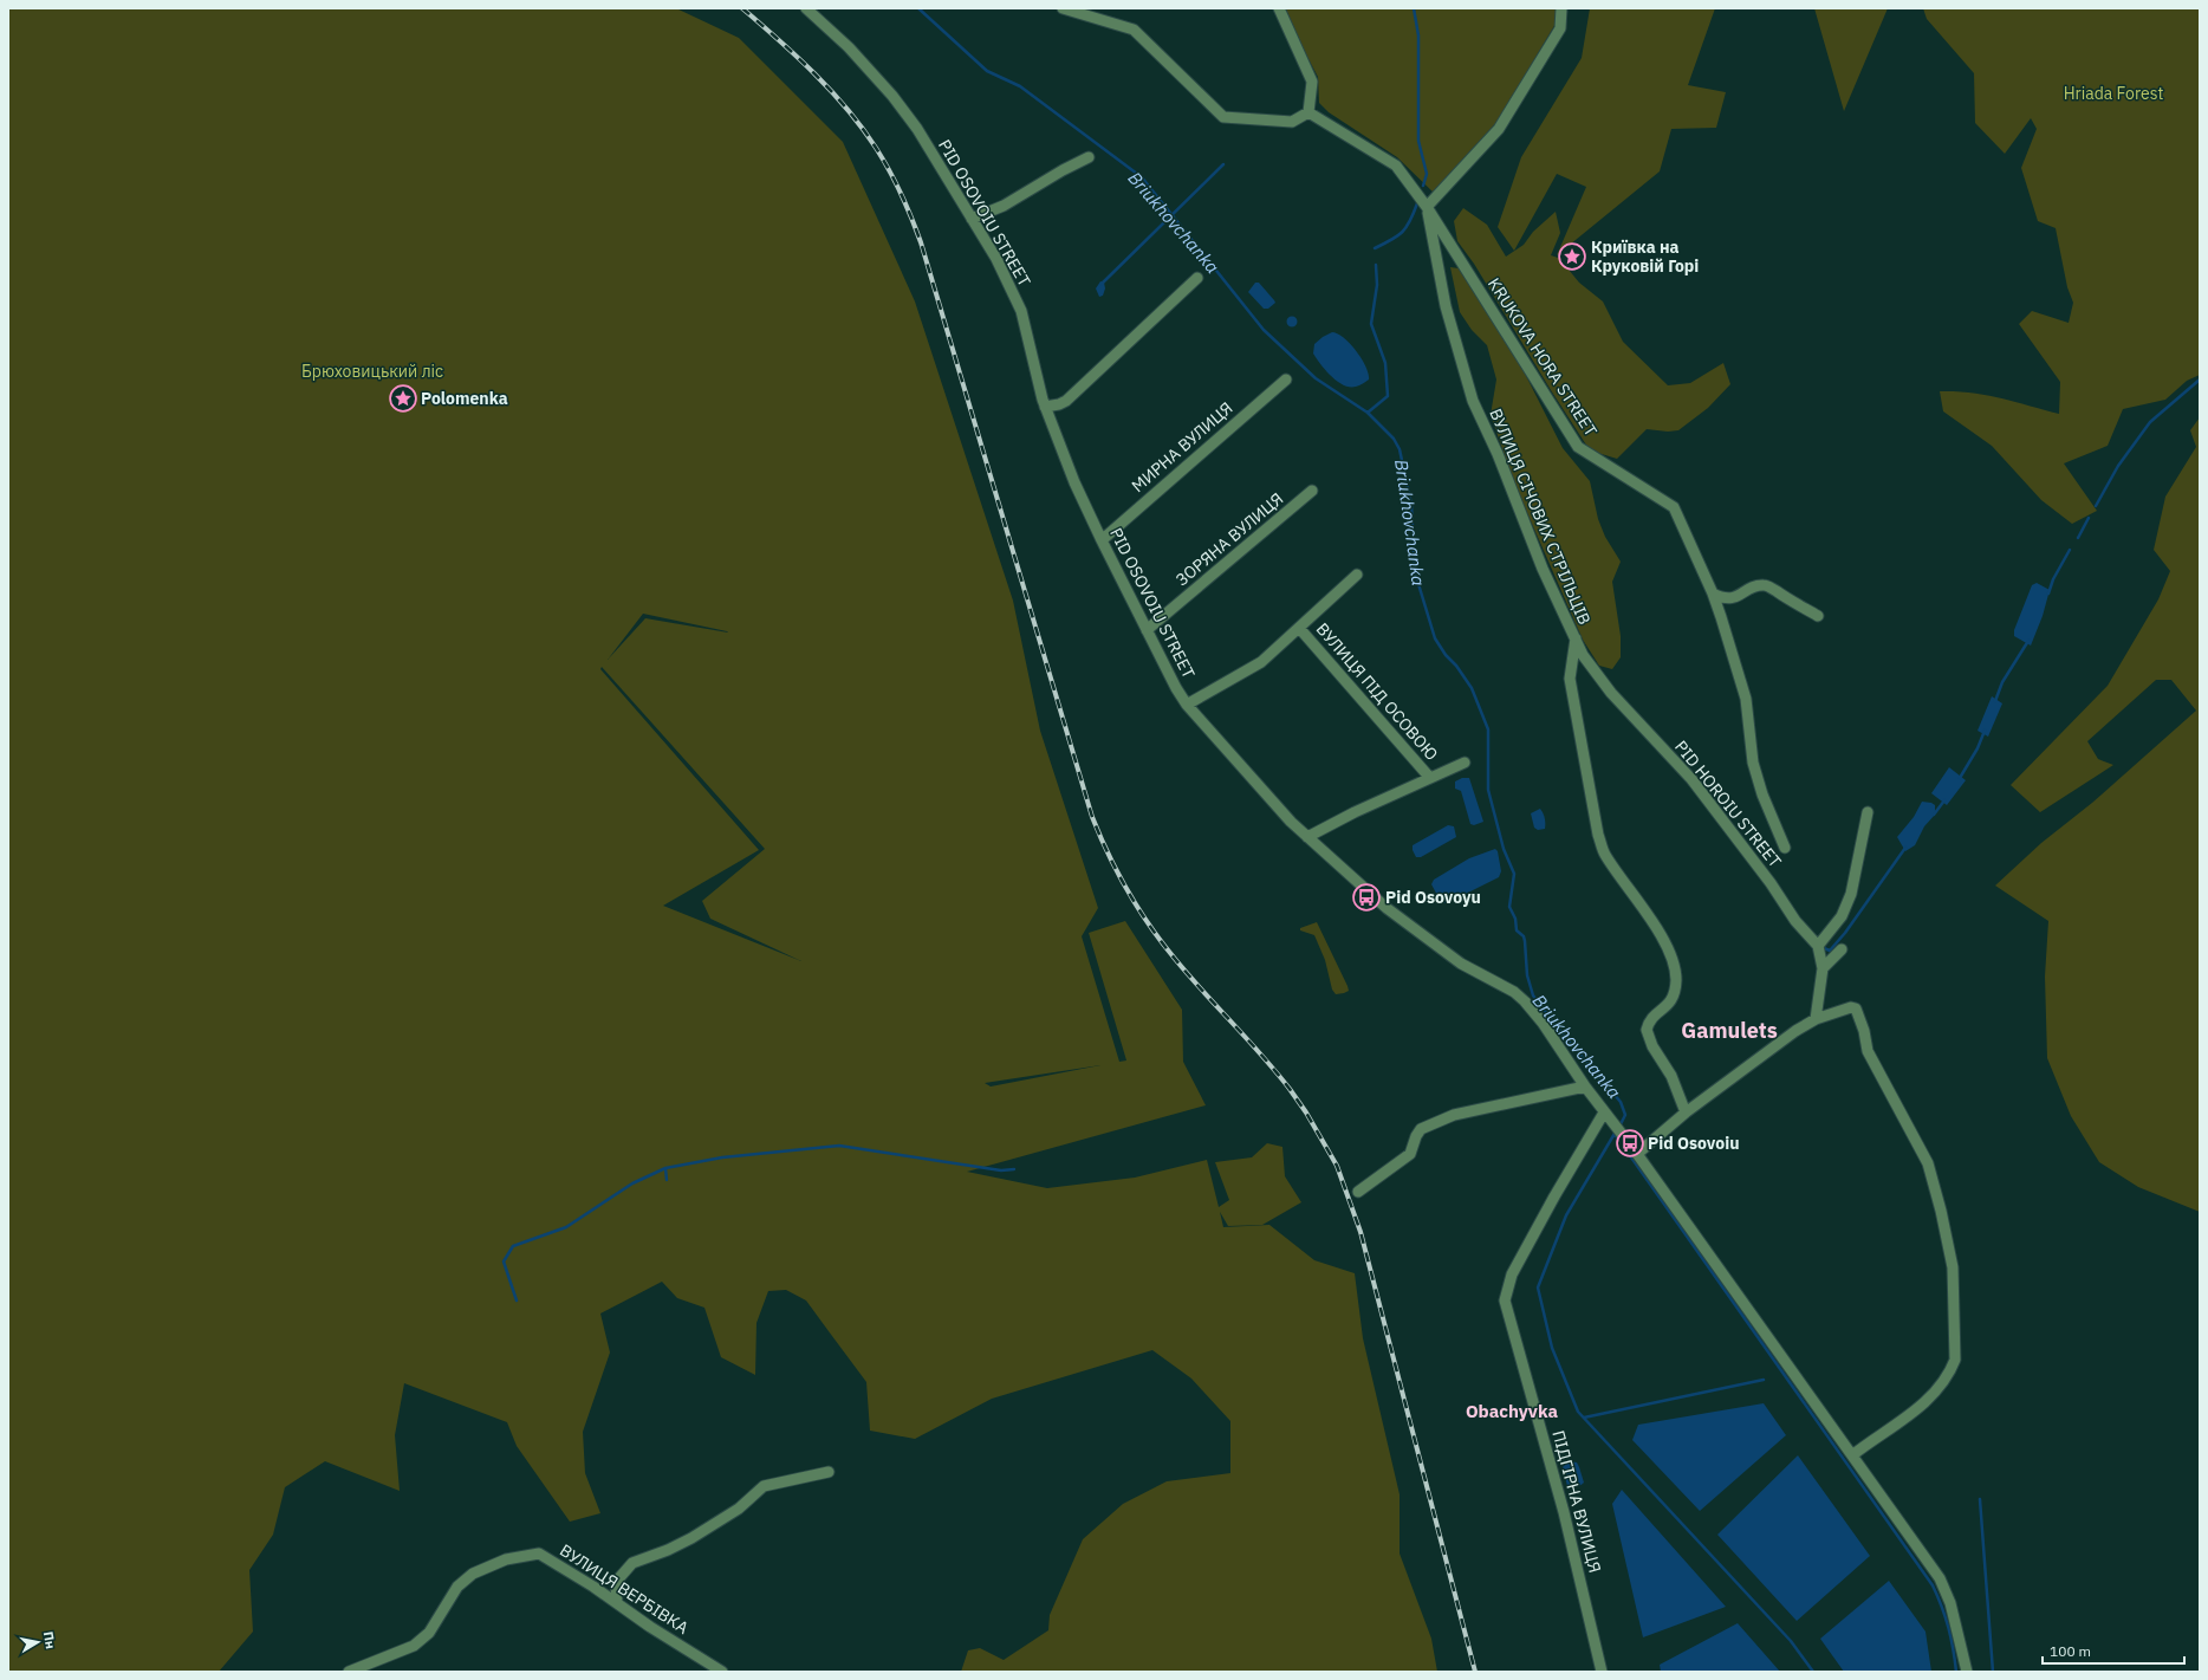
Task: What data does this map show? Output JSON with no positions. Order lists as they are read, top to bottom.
{
  "streets": {
    "street": [
      "PID OSOVOIU STREET",
      "KRUKOVA HORA STREET",
      "МИРНА ВУЛИЦЯ",
      "ВУЛИЦЯ СІЧОВИХ СТРІЛЬЦІВ",
      "ЗОРЯНА ВУЛИЦЯ",
      "ВУЛИЦЯ ПІД ОСОВОЮ",
      "PID HOROIU STREET",
      "ПІДГІРНА ВУЛИЦЯ",
      "ВУЛИЦЯ ВЕРБІВКА"
    ]
  },
  "crossings": [
    ["PID OSOVOIU STREET", "МИРНА ВУЛИЦЯ"],
    ["PID OSOVOIU STREET", "ЗОРЯНА ВУЛИЦЯ"],
    ["PID OSOVOIU STREET", "ВУЛИЦЯ ПІД ОСОВОЮ"],
    ["PID OSOVOIU STREET", "ПІДГІРНА ВУЛИЦЯ"],
    ["KRUKOVA HORA STREET", "ВУЛИЦЯ СІЧОВИХ СТРІЛЬЦІВ"],
    ["ВУЛИЦЯ СІЧОВИХ СТРІЛЬЦІВ", "PID HOROIU STREET"]
  ],
  "districts": ["Gamulets", "Obachyvka"],
  "water": ["Briukhovchanka"],
  "parks": ["Hriada Forest", "Брюховицький ліс"],
  "places": {
    "place": ["Криївка на Круковій Горі", "Polomenka"],
    "bus stop": ["Pid Osovoyu", "Pid Osovoiu"]
  },
  "scale_bar": "100 m",
  "north": "right"
}
